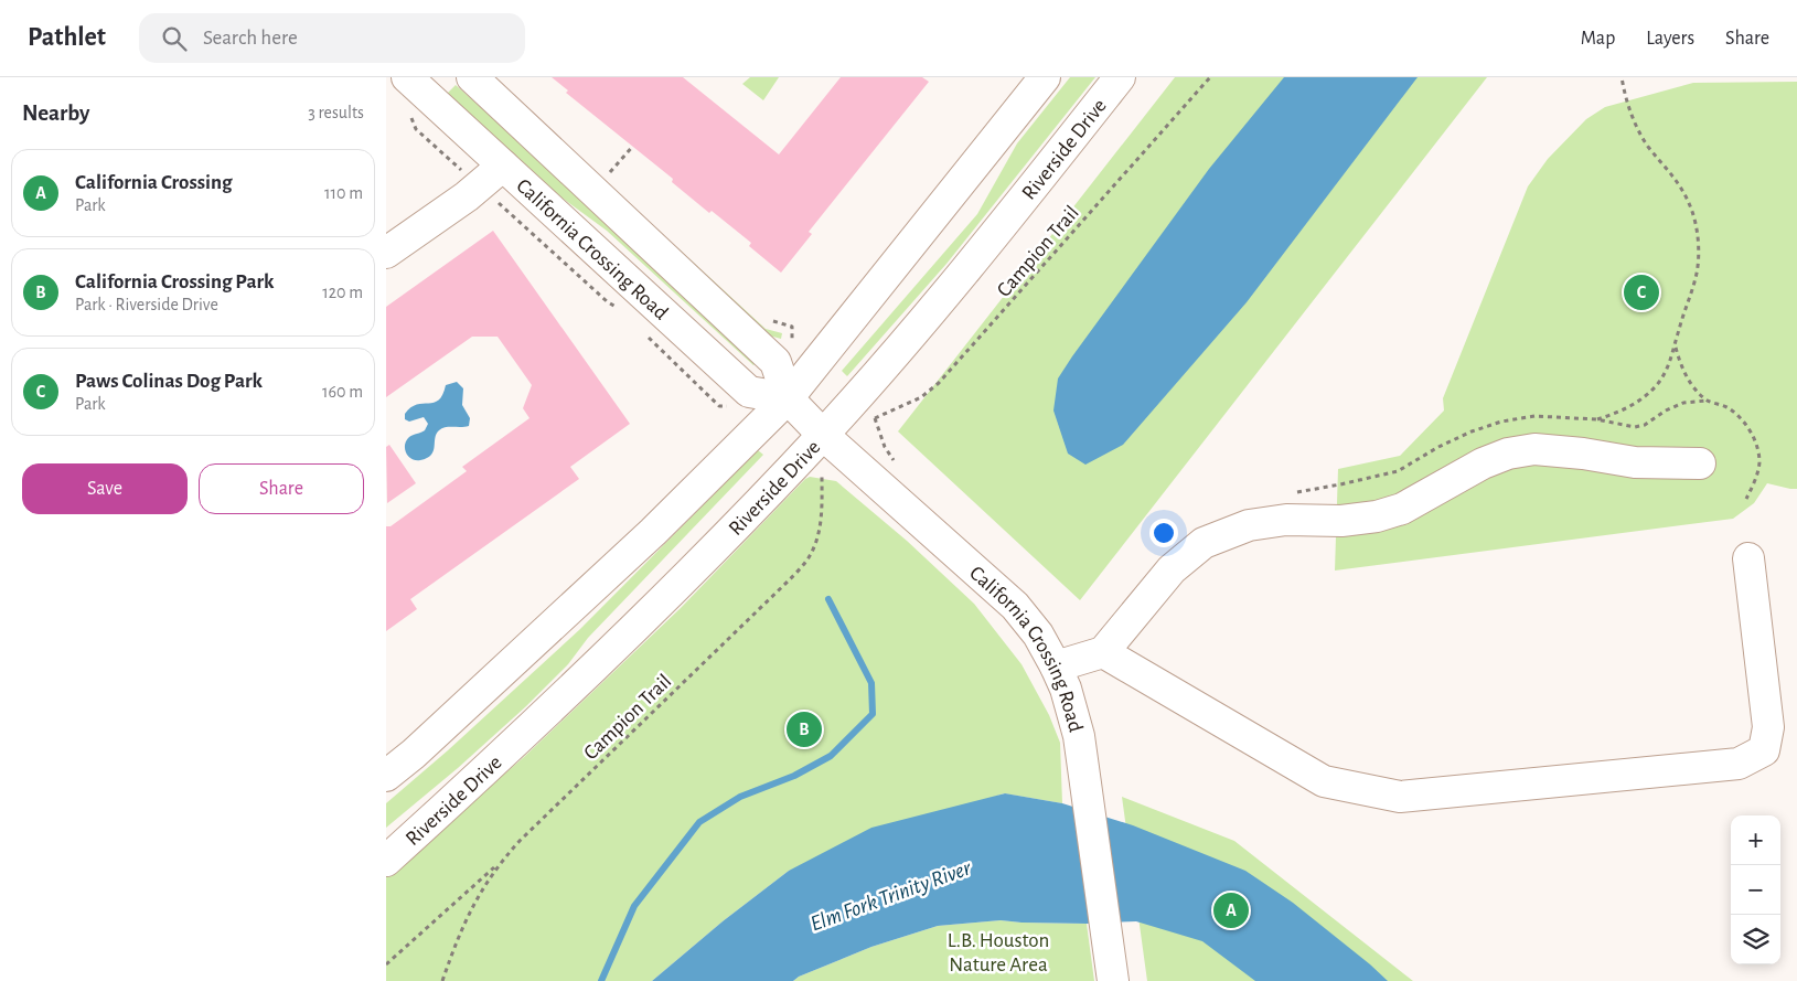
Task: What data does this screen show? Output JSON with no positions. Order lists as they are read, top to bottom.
{
  "streets": {
    "main road": ["Riverside Drive", "California Crossing Road"],
    "path": ["Campion Trail"]
  },
  "crossings": [
    ["Riverside Drive", "California Crossing Road"]
  ],
  "water": ["Elm Fork Trinity River"],
  "parks": ["L.B. Houston Nature Area"],
  "page": {
    "header": "Pathlet",
    "search": "Search here",
    "nav": ["Map", "Layers", "Share"],
    "heading": ["Nearby", "3 results"],
    "list": [
      {
        "mark": "A",
        "name": "California Crossing",
        "note": "Park",
        "value": "110 m"
      },
      {
        "mark": "B",
        "name": "California Crossing Park",
        "note": "Park · Riverside Drive",
        "value": "120 m"
      },
      {
        "mark": "C",
        "name": "Paws Colinas Dog Park",
        "note": "Park",
        "value": "160 m"
      }
    ],
    "pins": ["C", "B", "A"],
    "buttons": ["Save", "Share"],
    "map_buttons": ["+", "−"]
  }
}
